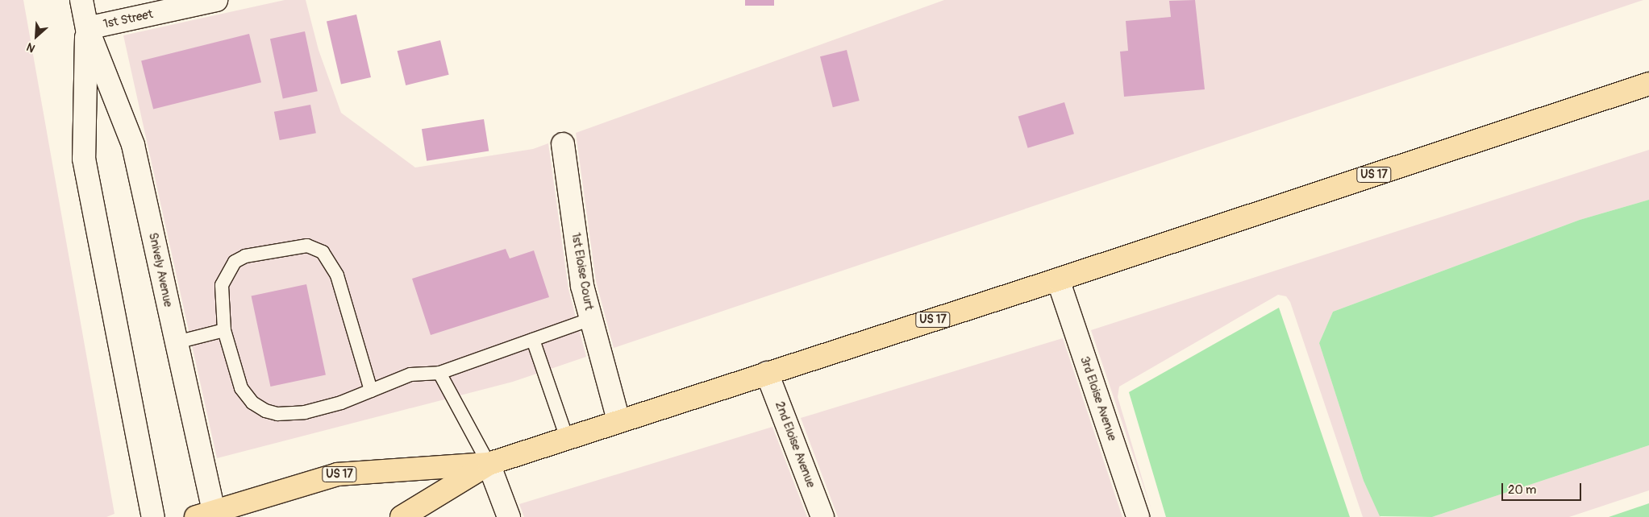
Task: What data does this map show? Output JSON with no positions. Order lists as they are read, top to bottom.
{
  "streets": {
    "highway": ["US 17"],
    "main road": [
      "1st Street",
      "Snively Avenue",
      "1st Eloise Court",
      "3rd Eloise Avenue",
      "2nd Eloise Avenue"
    ]
  },
  "crossings": [
    ["1st Street", "Snively Avenue"],
    ["US 17", "Snively Avenue"],
    ["US 17", "1st Eloise Court"],
    ["US 17", "3rd Eloise Avenue"],
    ["US 17", "2nd Eloise Avenue"]
  ],
  "scale_bar": "20 m",
  "north": "bottom left"
}
